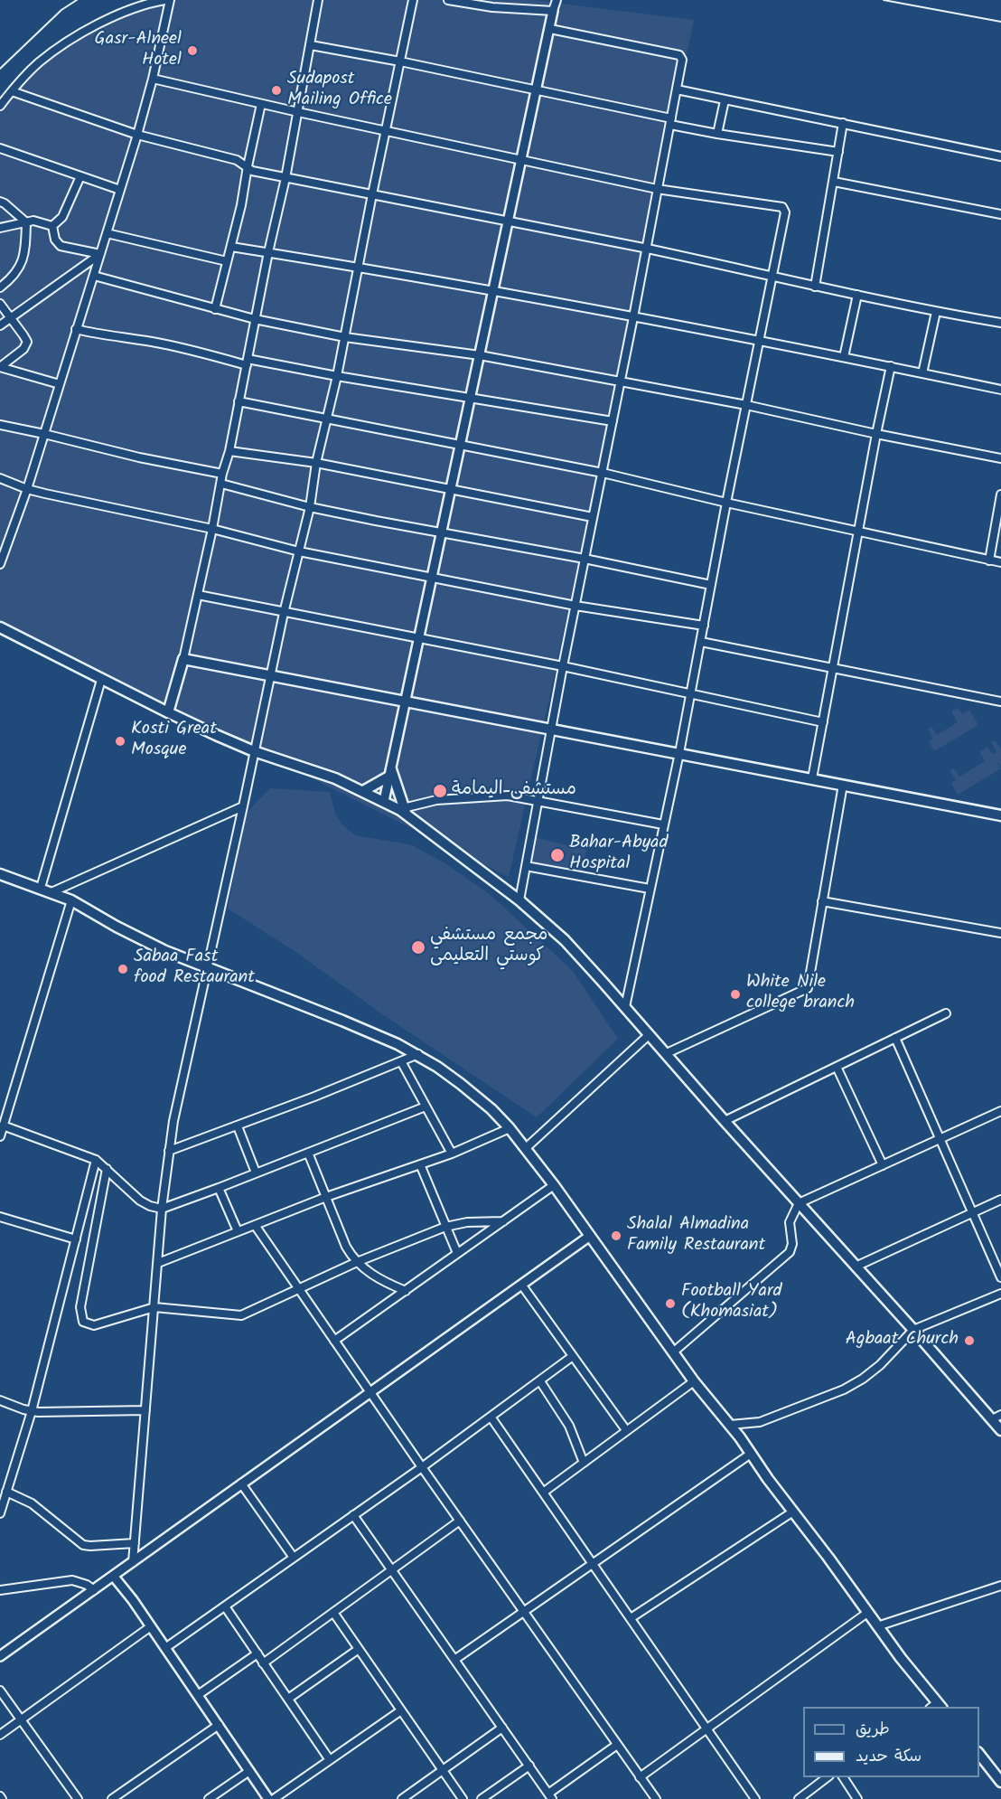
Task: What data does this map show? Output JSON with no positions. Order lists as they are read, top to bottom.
{
  "places": [
    "Gasr-Alneel Hotel",
    "Sudapost Mailing Office",
    "Kosti Great Mosque",
    "مستشفى اليمامة",
    "Bahar-Abyad Hospital",
    "مجمع مستشفي كوستي التعليمى",
    "Sabaa Fast food Restaurant",
    "White Nile college branch",
    "Shalal Almadina Family Restaurant",
    "Football Yard (Khomasiat)",
    "Agbaat Church"
  ],
  "legend": ["طريق", "سكة حديد"]
}
